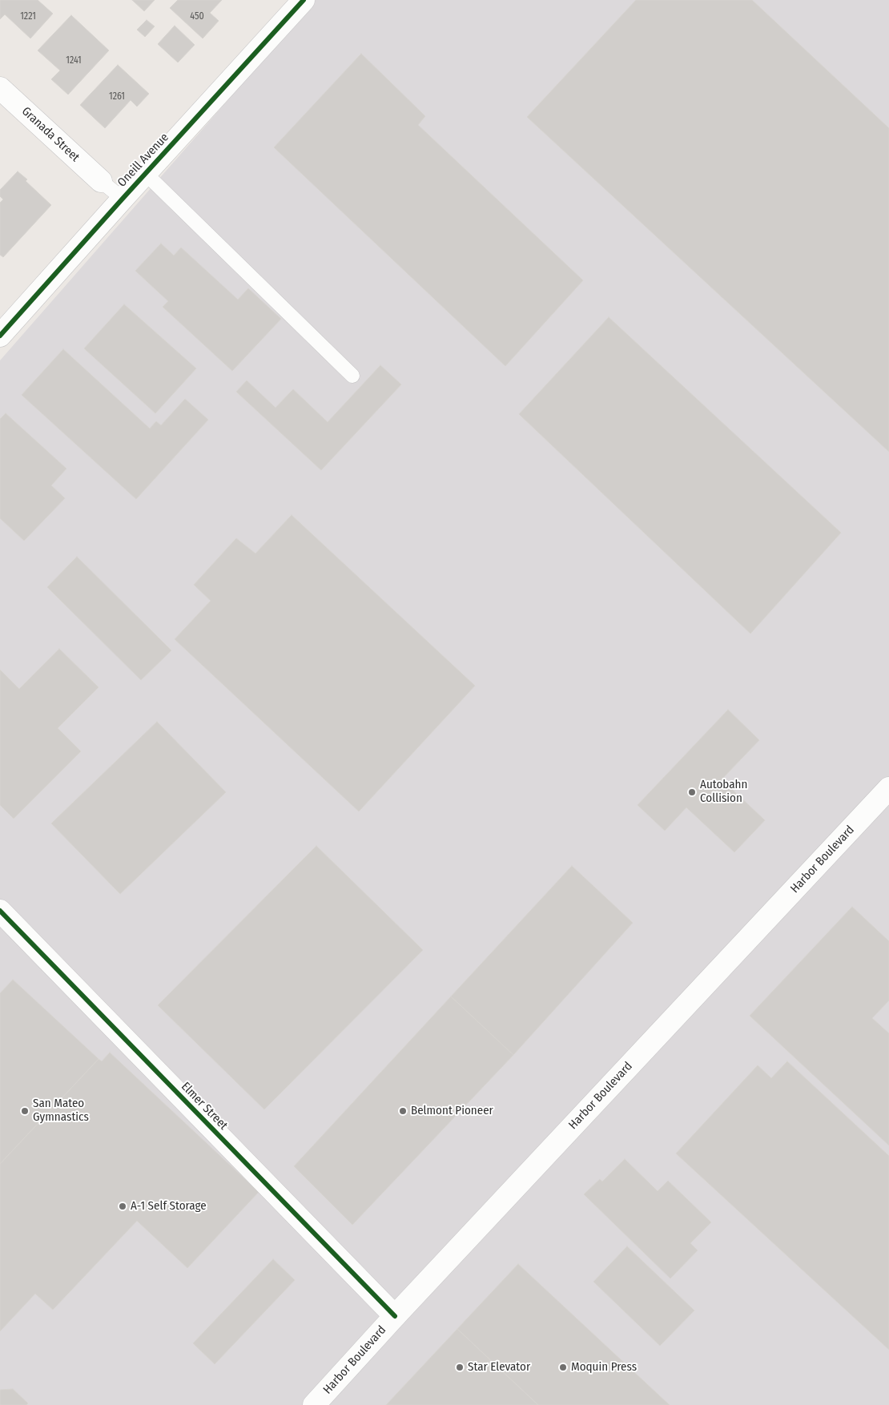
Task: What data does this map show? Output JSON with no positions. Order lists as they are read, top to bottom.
{
  "streets": {
    "street": [
      "Granada Street",
      "Oneill Avenue",
      "Harbor Boulevard",
      "Elmer Street"
    ]
  },
  "crossings": [
    ["Harbor Boulevard", "Elmer Street"]
  ],
  "places": [
    "Autobahn Collision",
    "San Mateo Gymnastics",
    "Belmont Pioneer",
    "A-1 Self Storage",
    "Star Elevator",
    "Moquin Press"
  ],
  "house_numbers": [
    "1221",
    "450",
    "1241",
    "1261"
  ]
}
